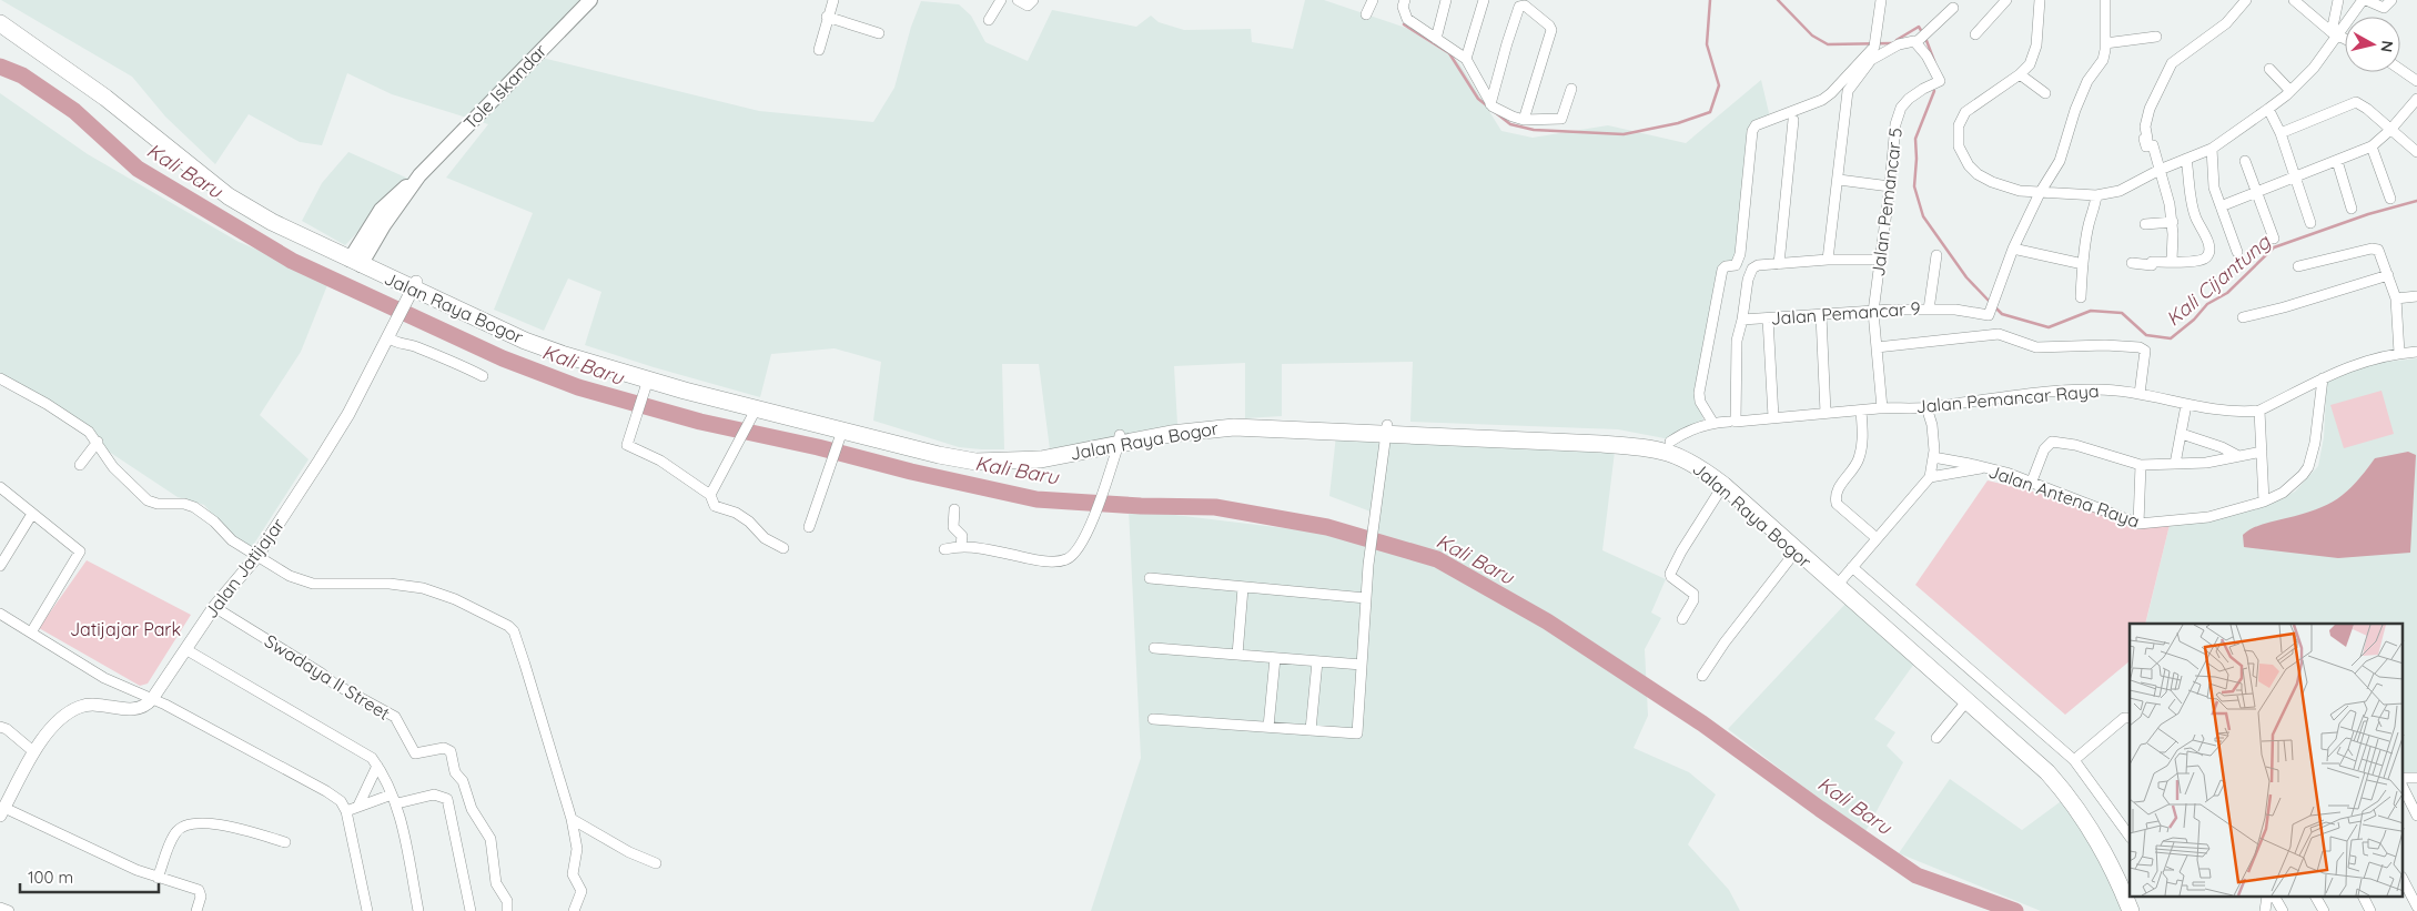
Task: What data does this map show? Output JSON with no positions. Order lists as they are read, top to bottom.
{
  "streets": {
    "highway": ["Jalan Raya Bogor"],
    "main road": ["Tole Iskandar"],
    "street": [
      "Jalan Pemancar 5",
      "Jalan Pemancar 9",
      "Jalan Pemancar Raya",
      "Jalan Antena Raya",
      "Jalan Jatijajar",
      "Swadaya II Street"
    ]
  },
  "crossings": [
    ["Tole Iskandar", "Jalan Raya Bogor"],
    ["Jalan Pemancar 5", "Jalan Pemancar 9"],
    ["Jalan Pemancar 5", "Jalan Pemancar Raya"],
    ["Jalan Raya Bogor", "Jalan Jatijajar"],
    ["Jalan Pemancar Raya", "Jalan Antena Raya"],
    ["Jalan Jatijajar", "Swadaya II Street"]
  ],
  "water": ["Kali Baru", "Kali Cijantung"],
  "parks": ["Jatijajar Park"],
  "scale_bar": "100 m",
  "north": "right"
}
